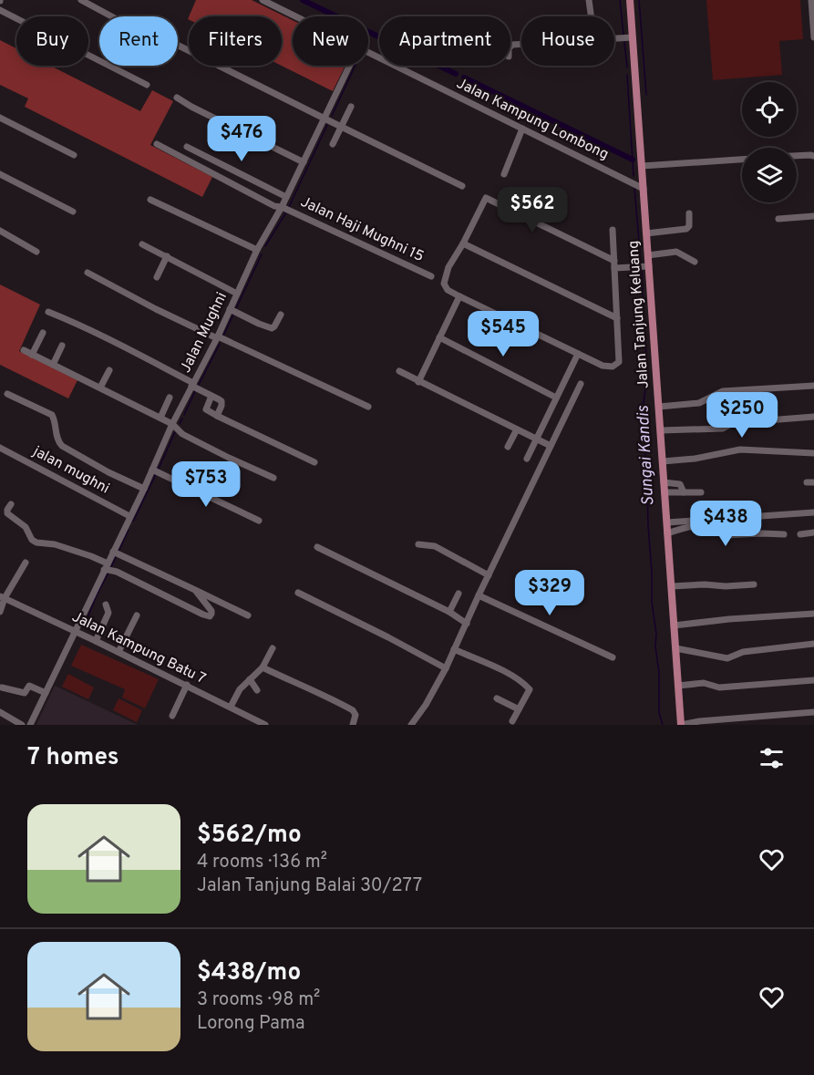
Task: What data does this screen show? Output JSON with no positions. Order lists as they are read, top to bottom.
{
  "streets": {
    "main road": ["Jalan Tanjung Keluang"],
    "street": [
      "Jalan Kampung Lombong",
      "Jalan Haji Mughni 15",
      "Jalan Mughni",
      "jalan mughni",
      "Jalan Kampung Batu 7"
    ]
  },
  "crossings": [
    ["Jalan Kampung Lombong", "Jalan Tanjung Keluang"],
    ["Jalan Haji Mughni 15", "Jalan Mughni"],
    ["Jalan Mughni", "jalan mughni"],
    ["Jalan Mughni", "Jalan Kampung Batu 7"]
  ],
  "water": ["Sungai Kandis"],
  "page": {
    "chip": [
      "Buy",
      "Rent",
      "Filters",
      "New",
      "Apartment",
      "House"
    ],
    "price": [
      "$476",
      "$562",
      "$545",
      "$250",
      "$753",
      "$438",
      "$329"
    ],
    "heading": "7 homes",
    "list": [
      {
        "name": "$562/mo",
        "note": "4 rooms · 136 m² · Jalan Tanjung Balai 30/277"
      },
      {
        "name": "$438/mo",
        "note": "3 rooms · 98 m² · Lorong Pama"
      }
    ]
  }
}
